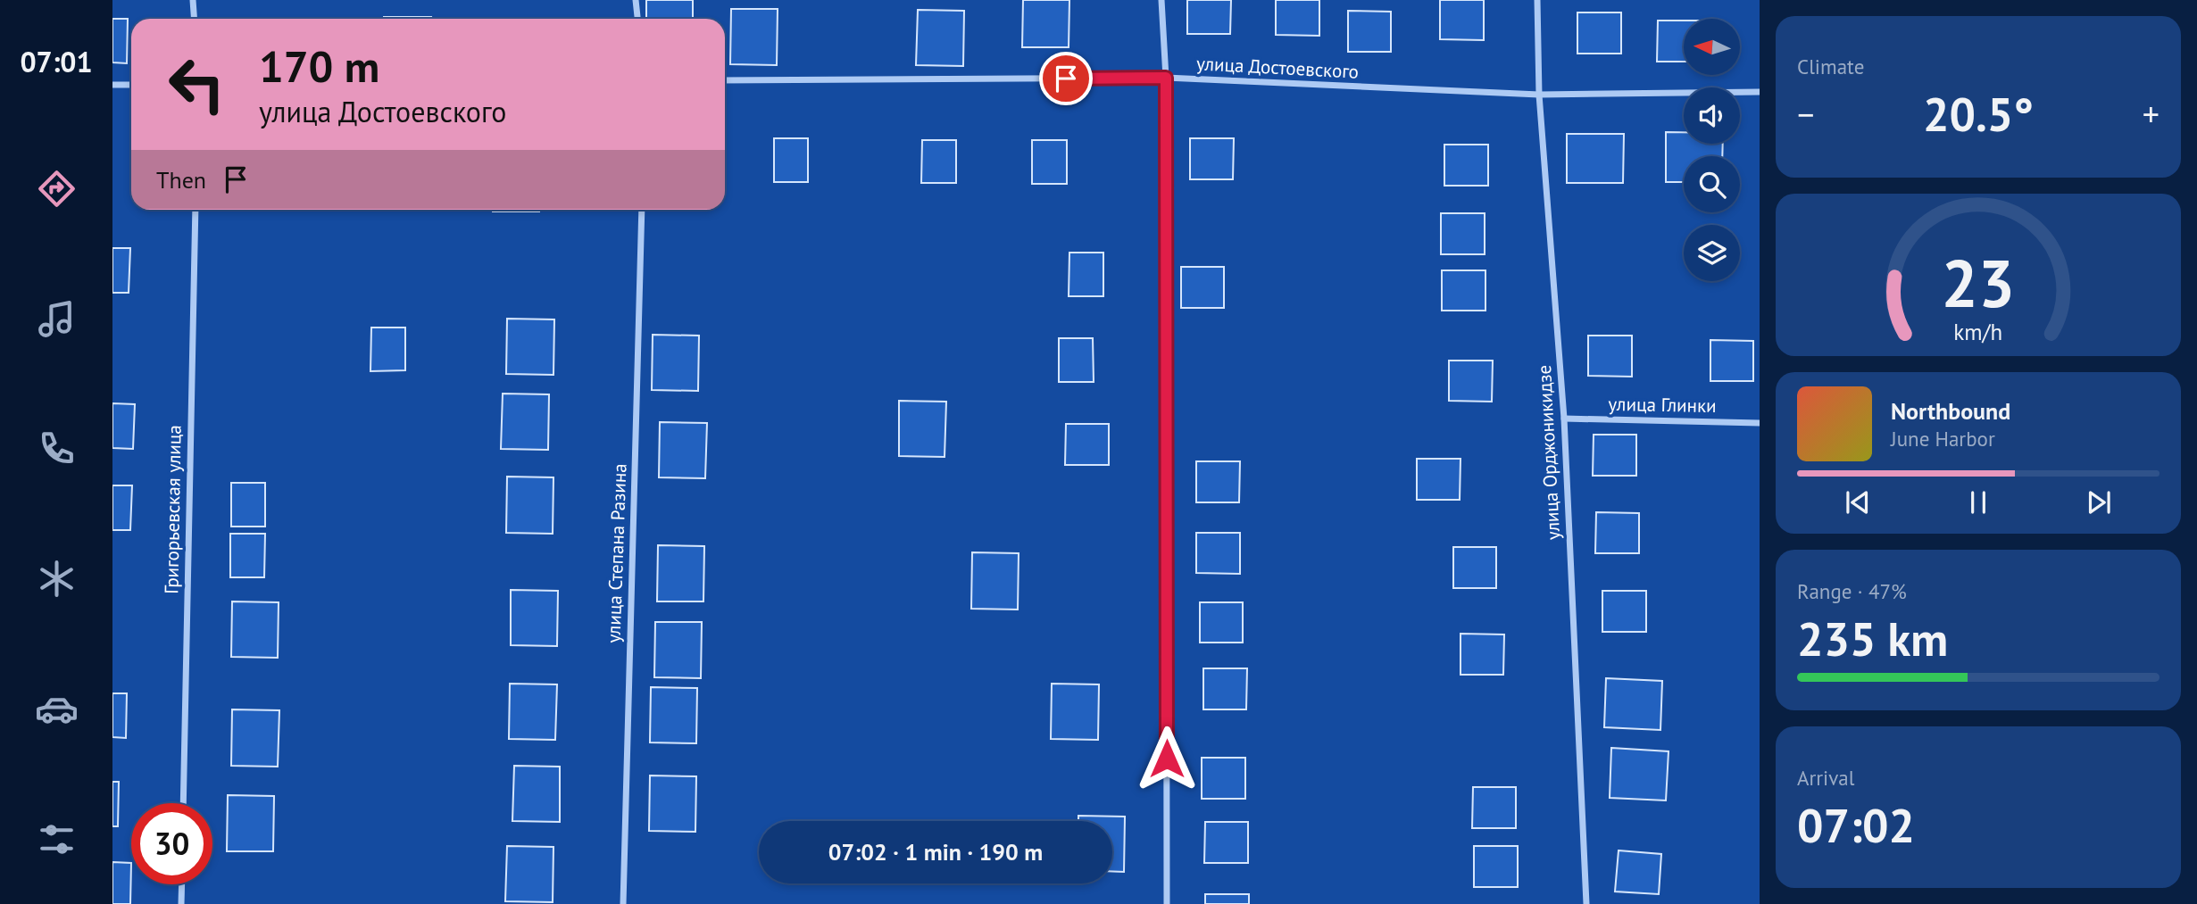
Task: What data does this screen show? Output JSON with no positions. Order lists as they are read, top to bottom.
{
  "streets": {
    "street": [
      "улица Достоевского",
      "улица Глинки",
      "улица Орджоникидзе",
      "Григорьевская улица",
      "улица Степана Разина"
    ]
  },
  "crossings": [
    ["улица Достоевского", "улица Орджоникидзе"],
    ["улица Глинки", "улица Орджоникидзе"]
  ],
  "north": "left",
  "page": {
    "tabs": "07:01",
    "tile": [
      "Climate",
      ["Range · 47%", "235 km"],
      ["Arrival", "07:02"]
    ],
    "turn": ["170 m", "улица Достоевского"],
    "heat": ["−", "20.5°", "+"],
    "then": "Then",
    "song": ["Northbound", "June Harbor"],
    "limit": "30",
    "trip": "07:02 · 1 min · 190 m",
    "gauge": ["23", "km/h"]
  }
}
